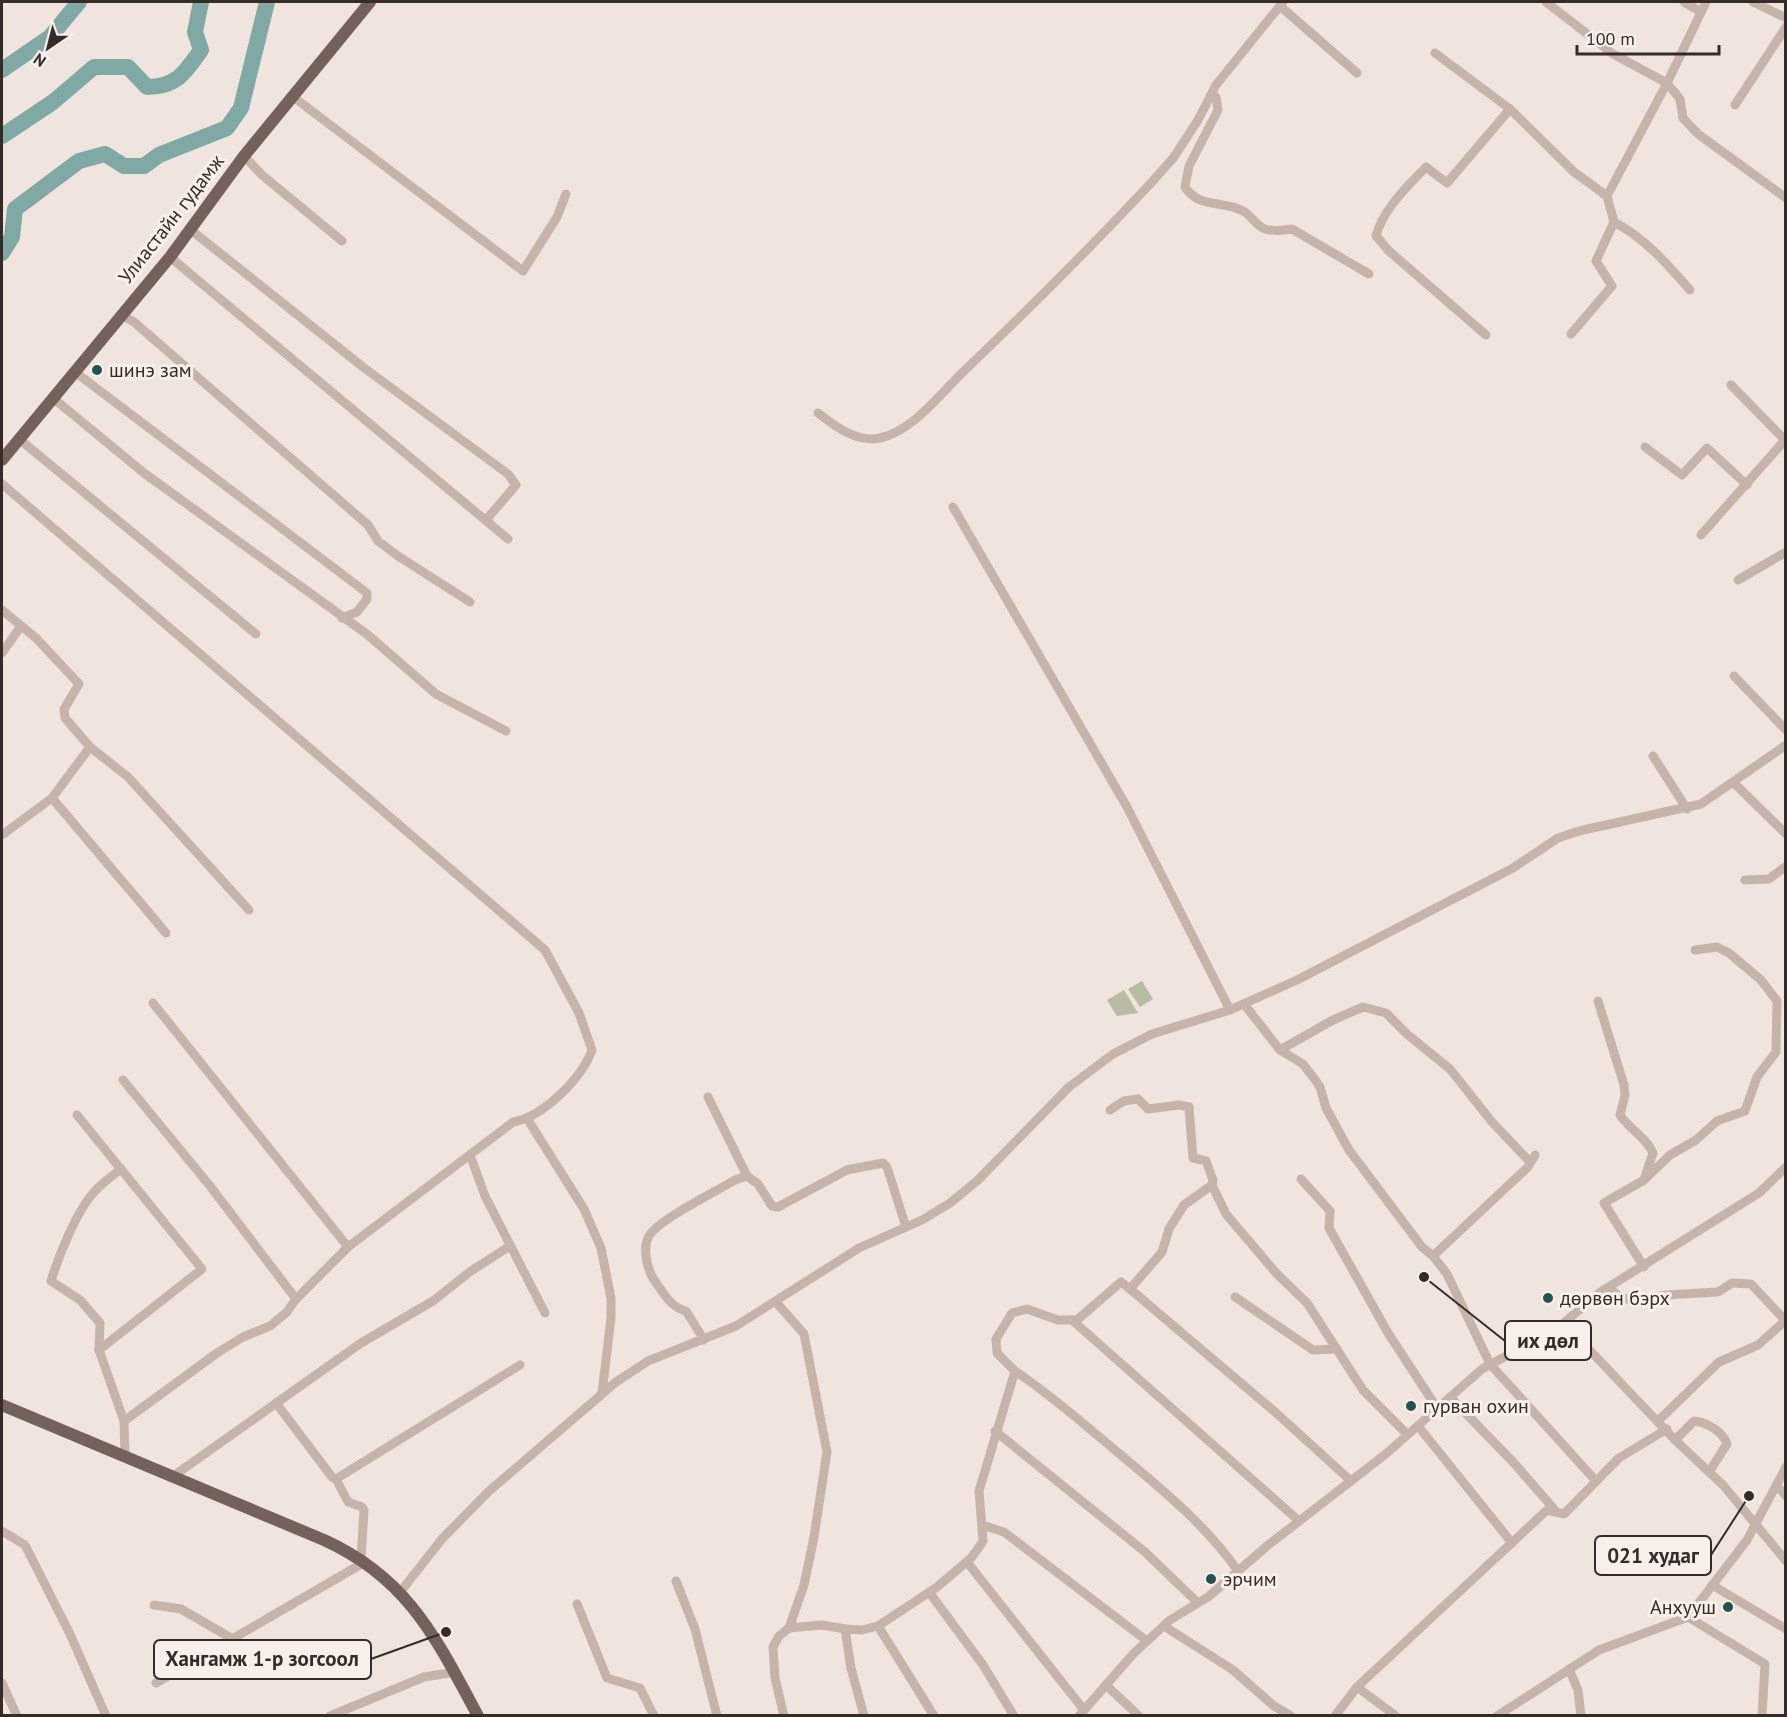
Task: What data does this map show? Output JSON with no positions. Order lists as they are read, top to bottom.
{
  "streets": {
    "main road": ["Улиастайн гудамж"]
  },
  "places": [
    "шинэ зам",
    "их дөл",
    "дөрвөн бэрх",
    "гурван охин",
    "021 худаг",
    "эрчим",
    "Анхууш",
    "Хангамж 1-р зогсоол"
  ],
  "scale_bar": "100 m",
  "north": "bottom left"
}
